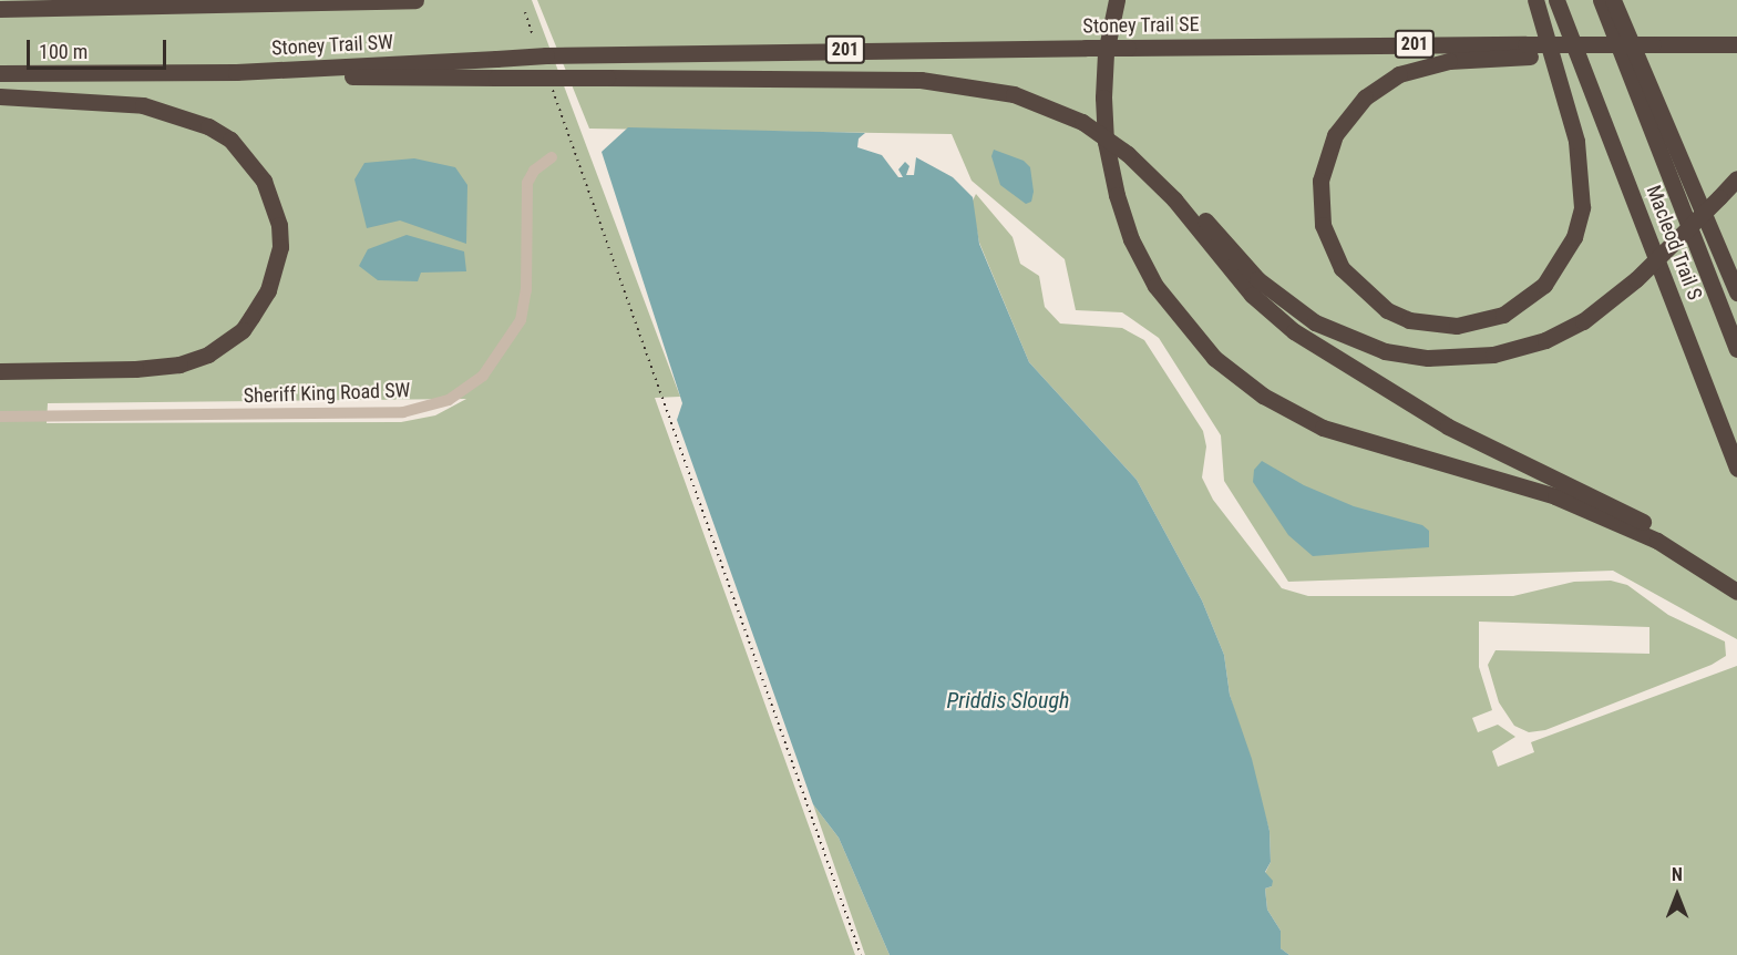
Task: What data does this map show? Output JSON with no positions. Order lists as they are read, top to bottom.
{
  "streets": {
    "highway": [
      "Stoney Trail SE",
      "201",
      "Stoney Trail SW",
      "Macleod Trail S"
    ],
    "street": ["Sheriff King Road SW"]
  },
  "crossings": [
    ["Stoney Trail SE", "Stoney Trail SW"]
  ],
  "water": ["Priddis Slough"],
  "scale_bar": "100 m",
  "north": "top"
}
